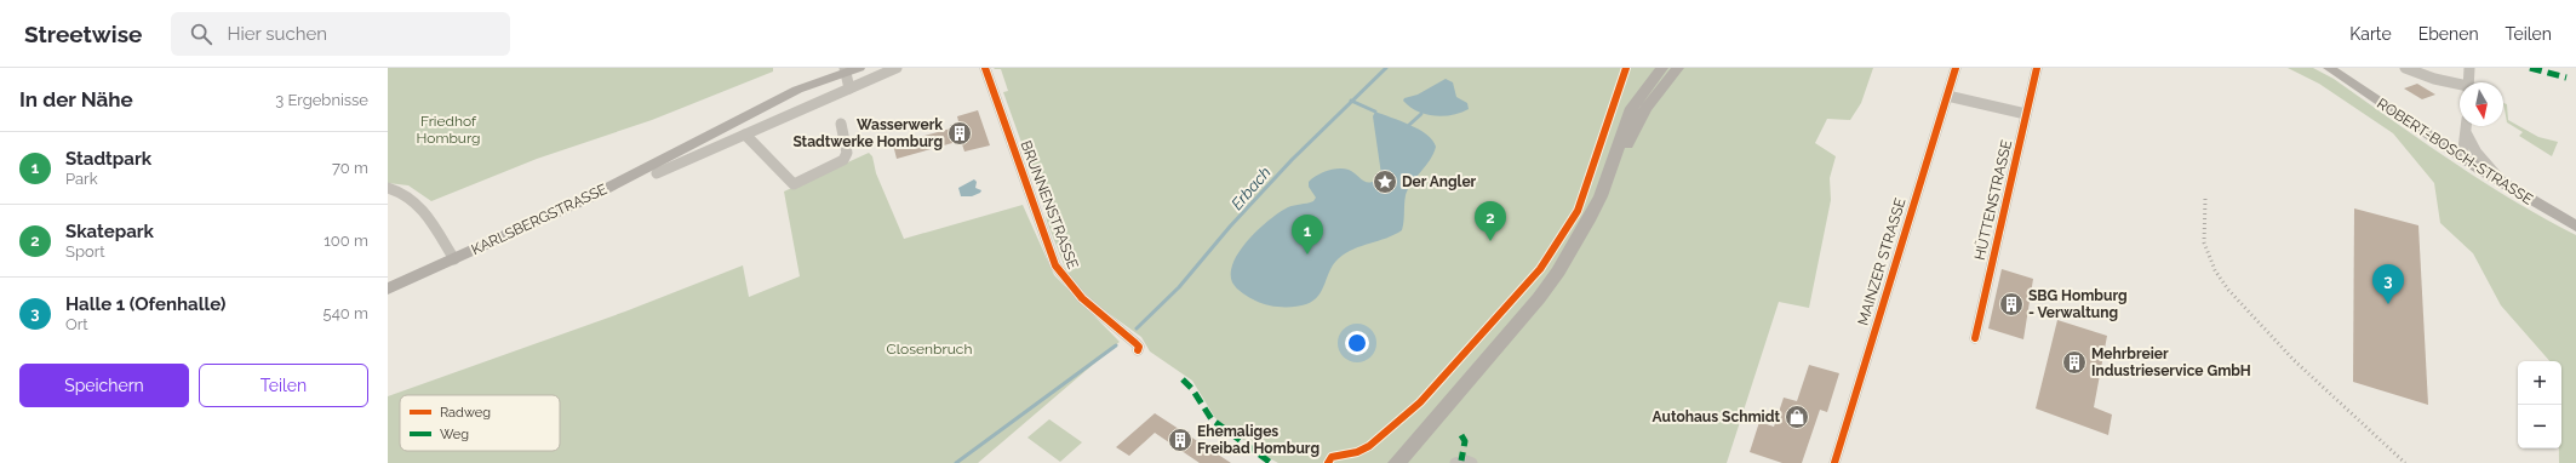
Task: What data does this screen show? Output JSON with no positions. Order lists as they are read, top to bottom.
{
  "streets": {
    "main road": ["ROBERT-BOSCH-STRASSE", "KARLSBERGSTRASSE"],
    "street": ["HÜTTENSTRASSE", "BRUNNENSTRASSE", "MAINZER STRASSE"]
  },
  "water": ["Erbach"],
  "parks": ["Friedhof Homburg", "Closenbruch"],
  "places": {
    "building": [
      "Wasserwerk Stadtwerke Homburg",
      "SBG Homburg - Verwaltung",
      "Mehrbreier Industrieservice GmbH",
      "Ehemaliges Freibad Homburg"
    ],
    "place": ["Der Angler"],
    "shop": ["Autohaus Schmidt"]
  },
  "legend": ["Radweg", "Weg"],
  "north": "bottom",
  "page": {
    "header": "Streetwise",
    "search": "Hier suchen",
    "nav": ["Karte", "Ebenen", "Teilen"],
    "heading": ["In der Nähe", "3 Ergebnisse"],
    "list": [
      {
        "mark": "1",
        "name": "Stadtpark",
        "note": "Park",
        "value": "70 m"
      },
      {
        "mark": "2",
        "name": "Skatepark",
        "note": "Sport",
        "value": "100 m"
      },
      {
        "mark": "3",
        "name": "Halle 1 (Ofenhalle)",
        "note": "Ort",
        "value": "540 m"
      }
    ],
    "pins": ["2", "1", "3"],
    "buttons": ["Speichern", "Teilen"],
    "map_buttons": ["+", "−"]
  }
}
